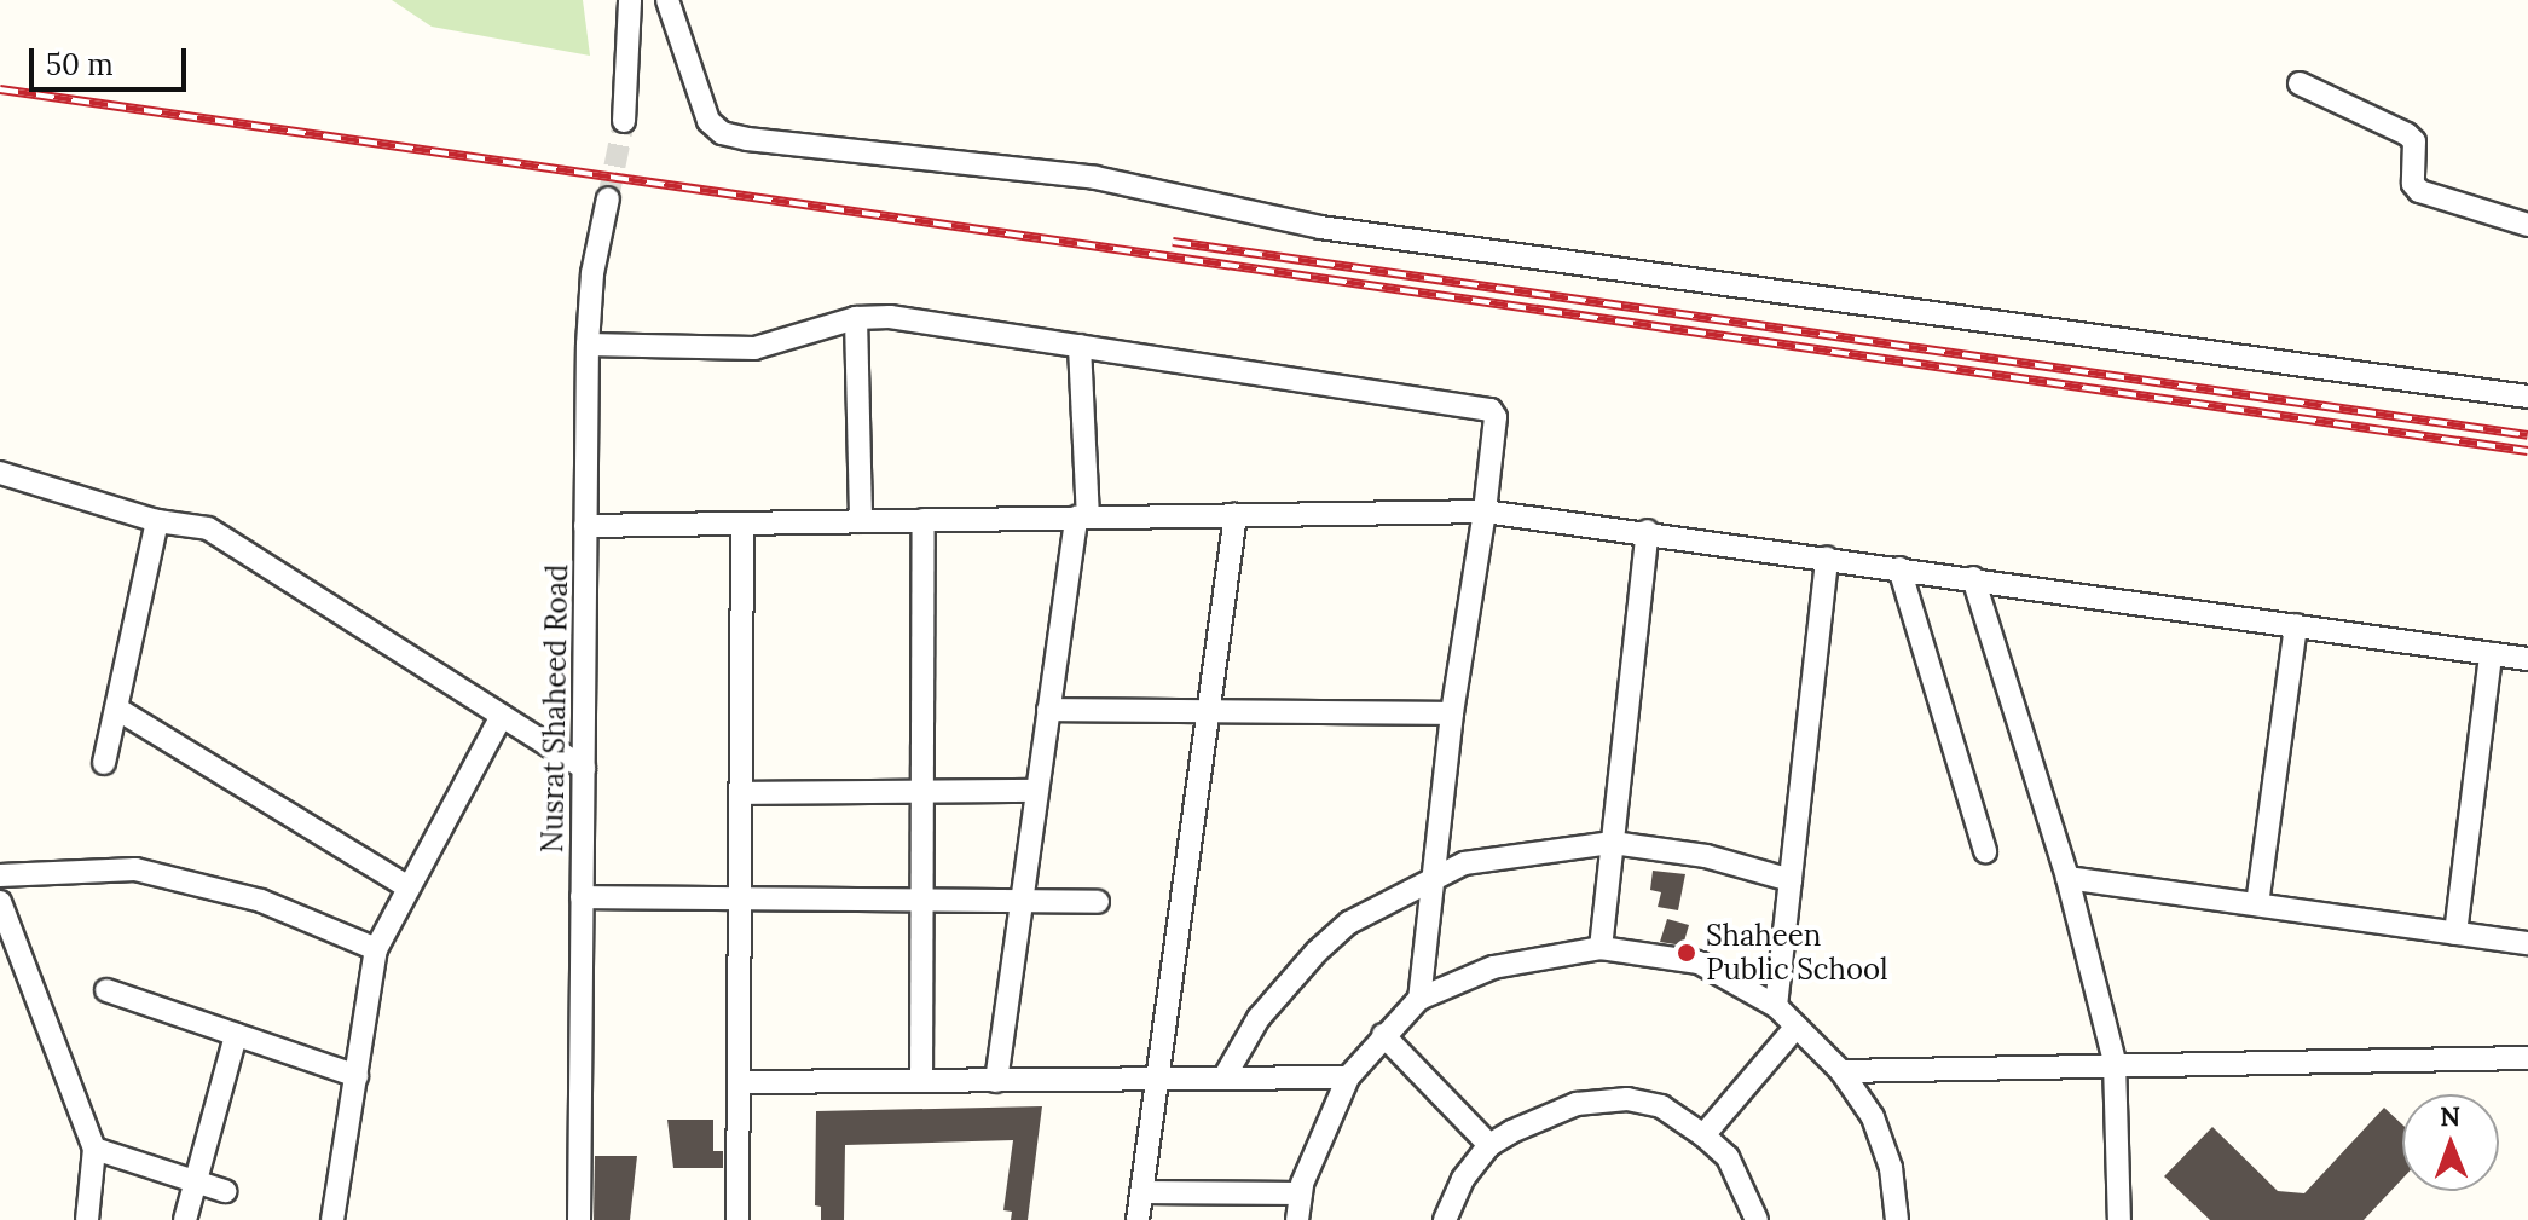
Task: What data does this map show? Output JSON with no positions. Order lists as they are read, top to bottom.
{
  "streets": {
    "street": ["Nusrat Shaheed Road"]
  },
  "places": ["Shaheen Public School"],
  "scale_bar": "50 m",
  "north": "top"
}
